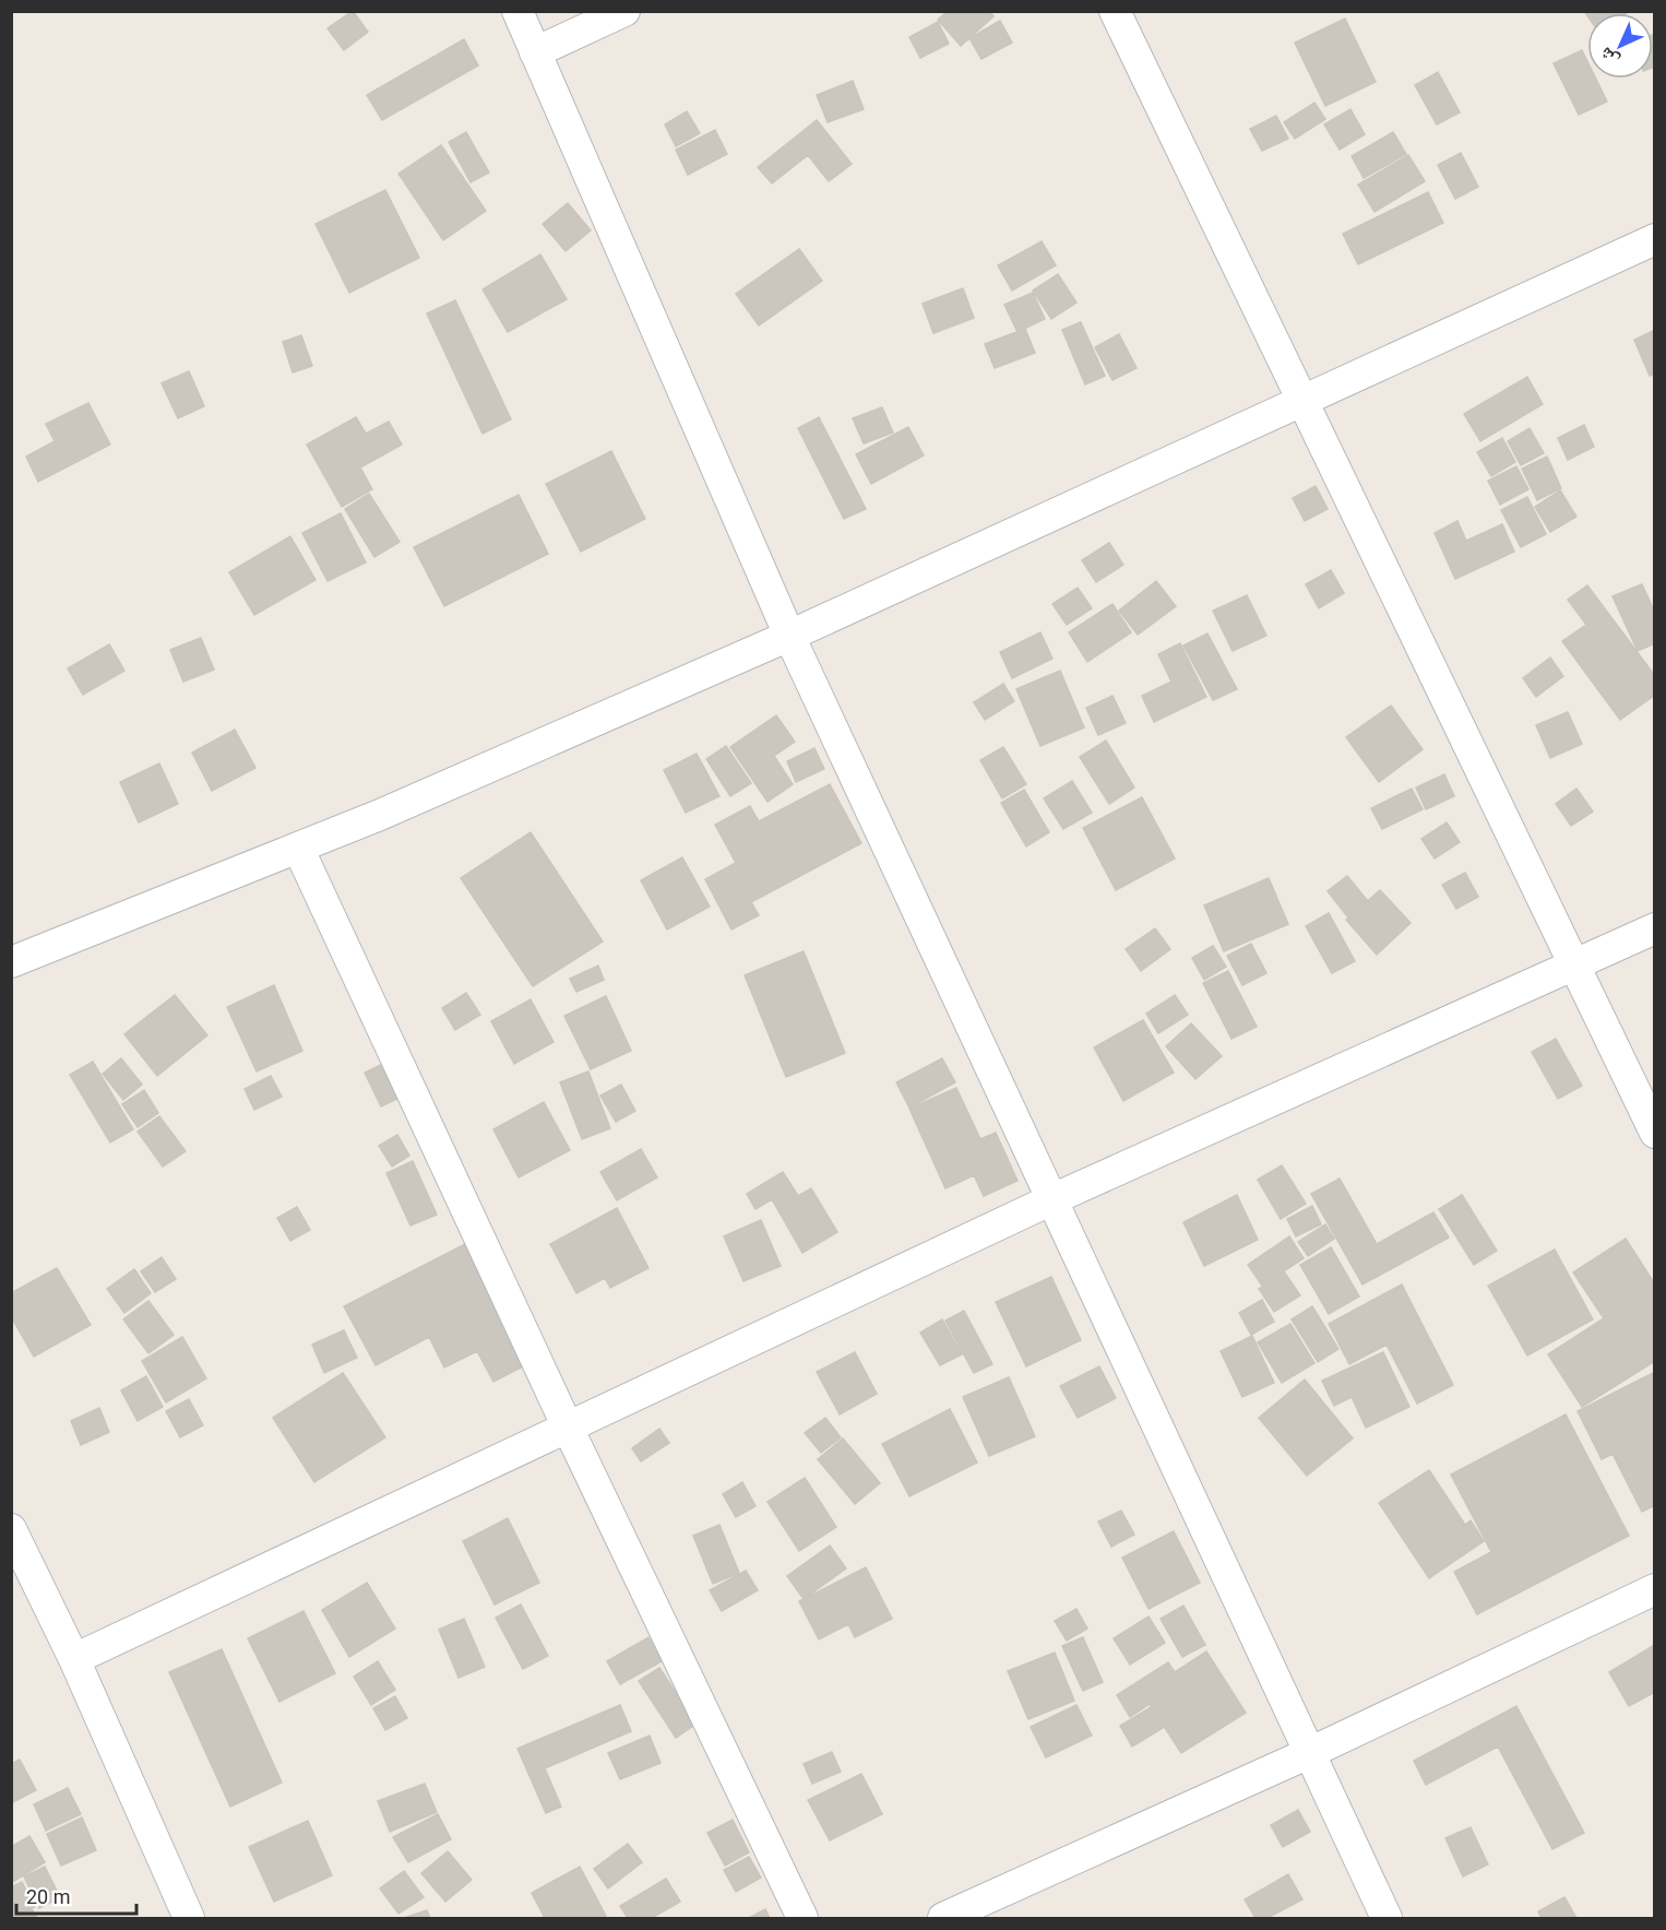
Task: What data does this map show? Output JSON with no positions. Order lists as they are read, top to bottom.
{
  "scale_bar": "20 m",
  "north": "bottom left"
}
